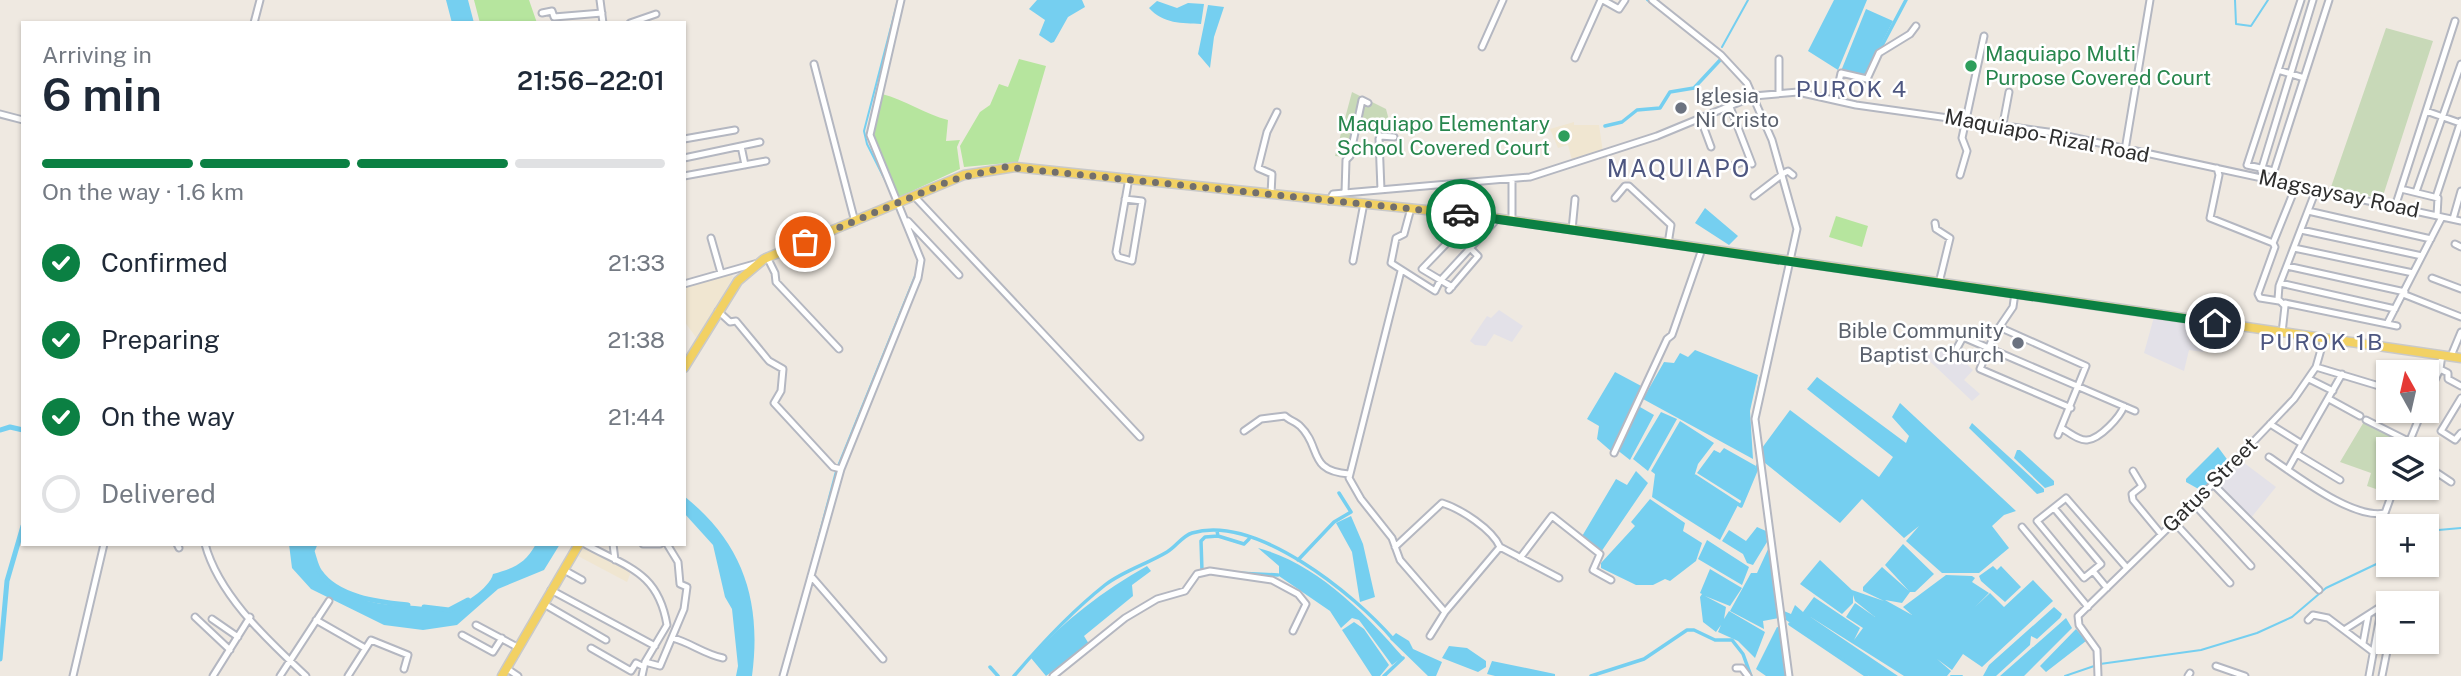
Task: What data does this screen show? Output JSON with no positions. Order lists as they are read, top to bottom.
{
  "streets": {
    "street": ["Maquiapo- Rizal Road", "Magsaysay Road", "Gatus Street"]
  },
  "crossings": [
    ["Maquiapo- Rizal Road", "Magsaysay Road"]
  ],
  "districts": ["PUROK 4", "MAQUIAPO", "PUROK 1B"],
  "places": [
    "Maquiapo Multi Purpose Covered Court",
    "Iglesia Ni Cristo",
    "Maquiapo Elementary School Covered Court",
    "Bible Community Baptist Church"
  ],
  "north": "top",
  "page": {
    "heading": ["6 min", "Arriving in", "21:56–22:01"],
    "bar": "On the way · 1.6 km",
    "list": [
      ["Confirmed", "21:33"],
      ["Preparing", "21:38"],
      ["On the way", "21:44"],
      "Delivered"
    ],
    "map_buttons": ["+", "−"]
  }
}
